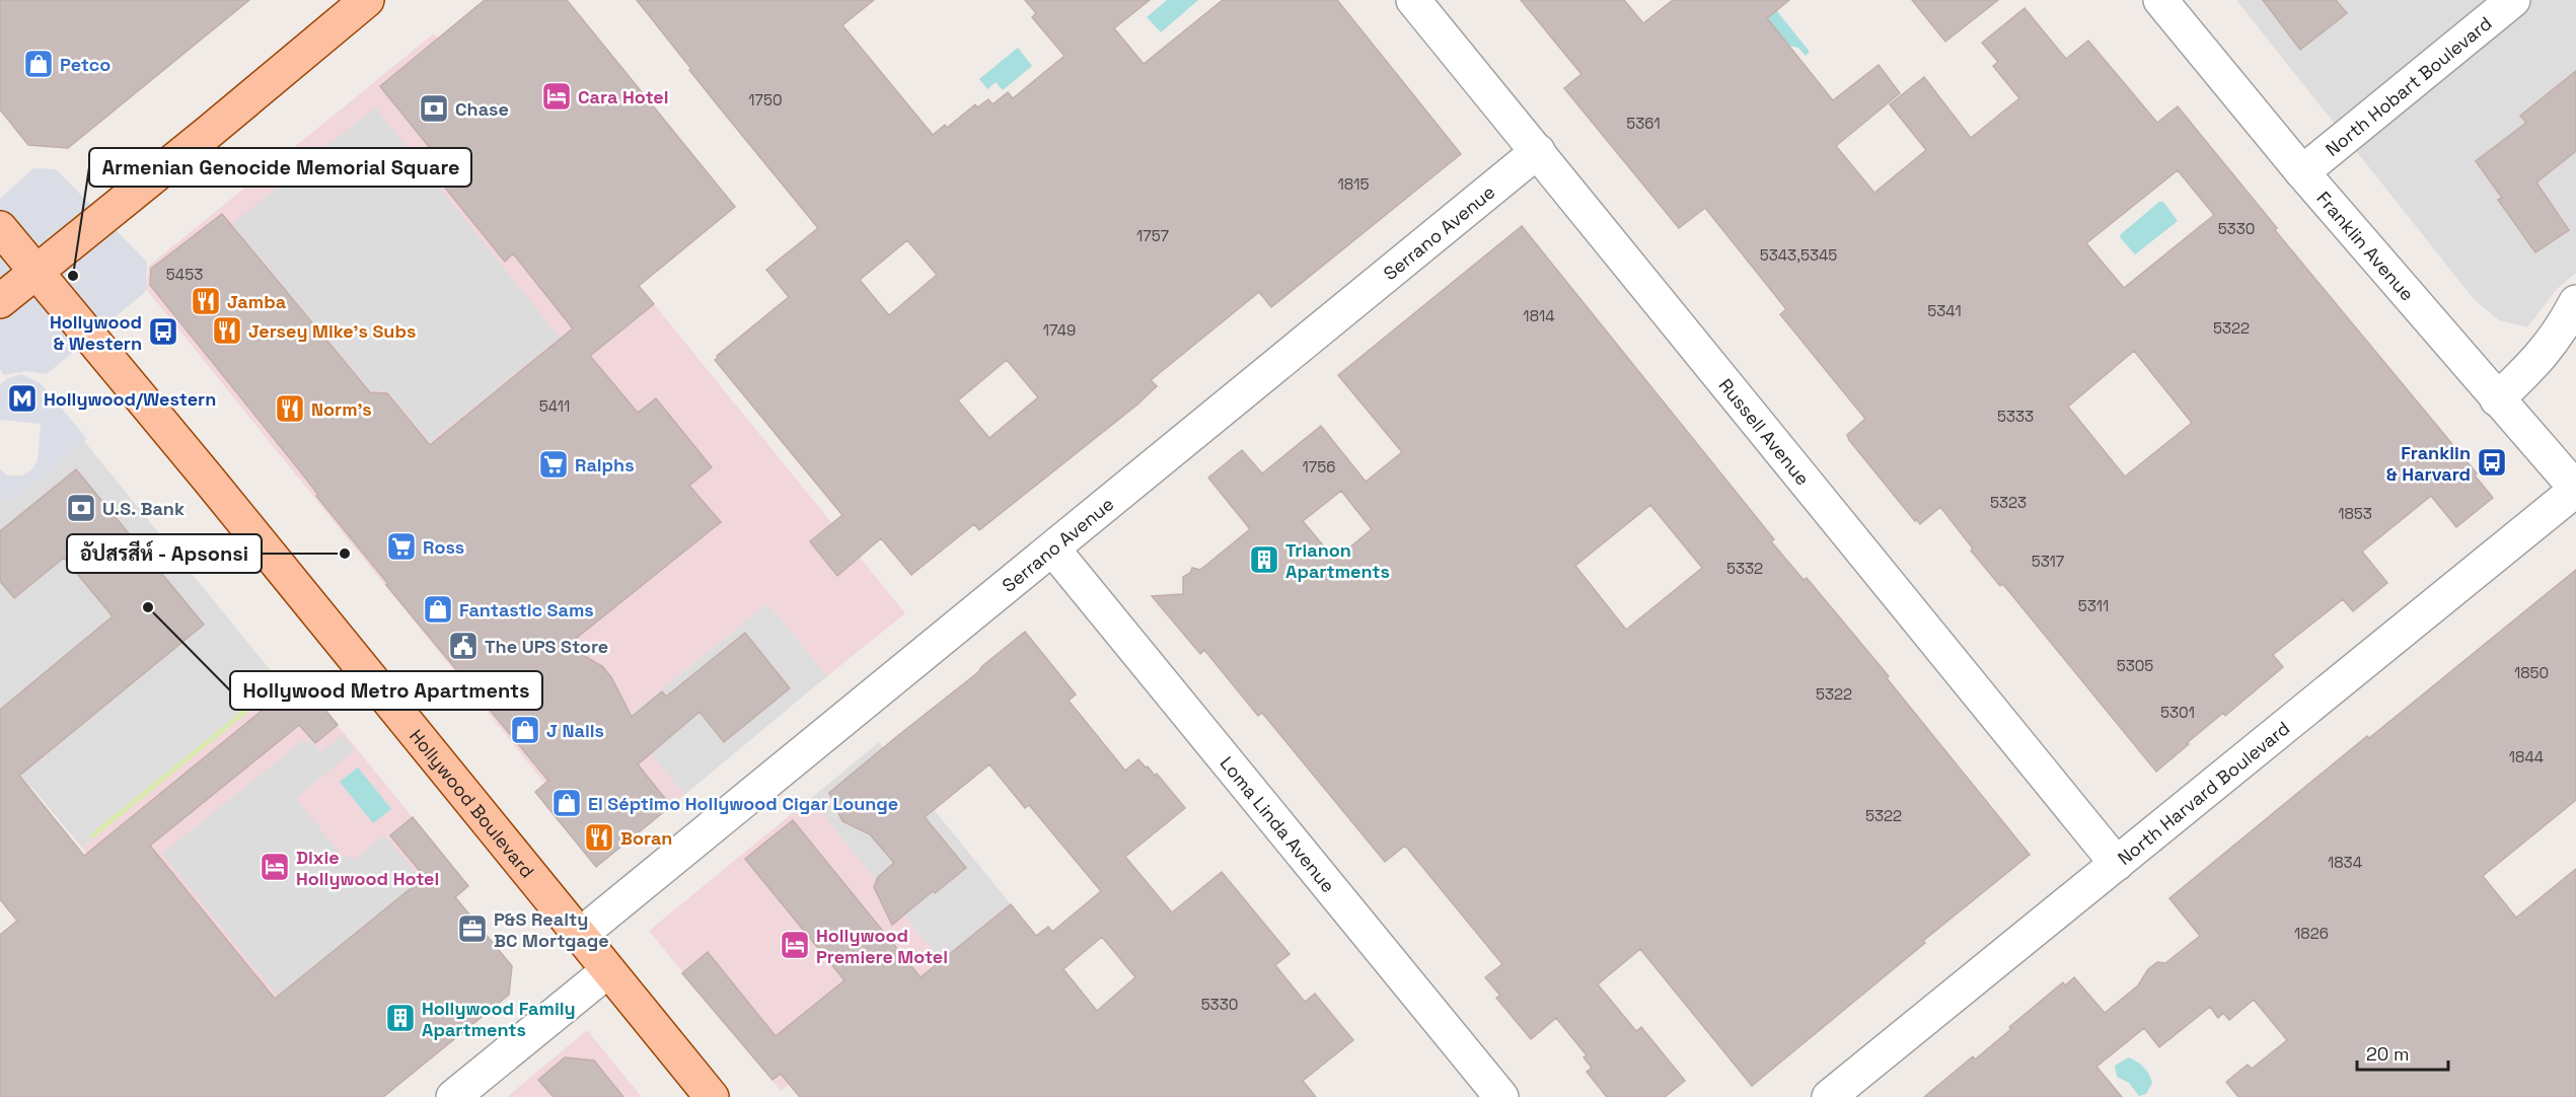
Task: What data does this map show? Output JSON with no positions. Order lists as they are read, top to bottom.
{
  "streets": {
    "main road": ["Hollywood Boulevard"],
    "street": [
      "North Hobart Boulevard",
      "Serrano Avenue",
      "Franklin Avenue",
      "Russell Avenue",
      "North Harvard Boulevard",
      "Loma Linda Avenue"
    ]
  },
  "crossings": [
    ["North Hobart Boulevard", "Franklin Avenue"],
    ["Serrano Avenue", "Russell Avenue"],
    ["Serrano Avenue", "Hollywood Boulevard"],
    ["Serrano Avenue", "Loma Linda Avenue"],
    ["Franklin Avenue", "North Harvard Boulevard"],
    ["Russell Avenue", "North Harvard Boulevard"]
  ],
  "places": {
    "shop": [
      "Petco",
      "Fantastic Sams",
      "J Nails",
      "El Séptimo Hollywood Cigar Lounge"
    ],
    "hotel": ["Cara Hotel", "Dixie Hollywood Hotel", "Hollywood Premiere Motel"],
    "bank": ["Chase", "U.S. Bank"],
    "other": ["Armenian Genocide Memorial Square", "อัปสรสีห์ - Apsonsi", "Hollywood Metro Apartments"],
    "restaurant": [
      "Jamba",
      "Jersey Mike's Subs",
      "Norm's",
      "Boran"
    ],
    "bus stop": ["Hollywood & Western", "Franklin & Harvard"],
    "metro station": ["Hollywood/Western"],
    "supermarket": ["Ralphs", "Ross"],
    "building": ["Trianon Apartments", "Hollywood Family Apartments"],
    "public building": ["The UPS Store"],
    "office": ["P&S Realty BC Mortgage"]
  },
  "house_numbers": [
    "1750",
    "5361",
    "1815",
    "5330",
    "1757",
    "5343,5345",
    "5453",
    "5341",
    "1814",
    "5322",
    "1749",
    "5411",
    "5333",
    "1756",
    "5323",
    "1853",
    "5317",
    "5332",
    "5311",
    "5305",
    "1850",
    "5322",
    "5301",
    "1844",
    "5322",
    "1834",
    "1826",
    "5330"
  ],
  "scale_bar": "20 m"
}
